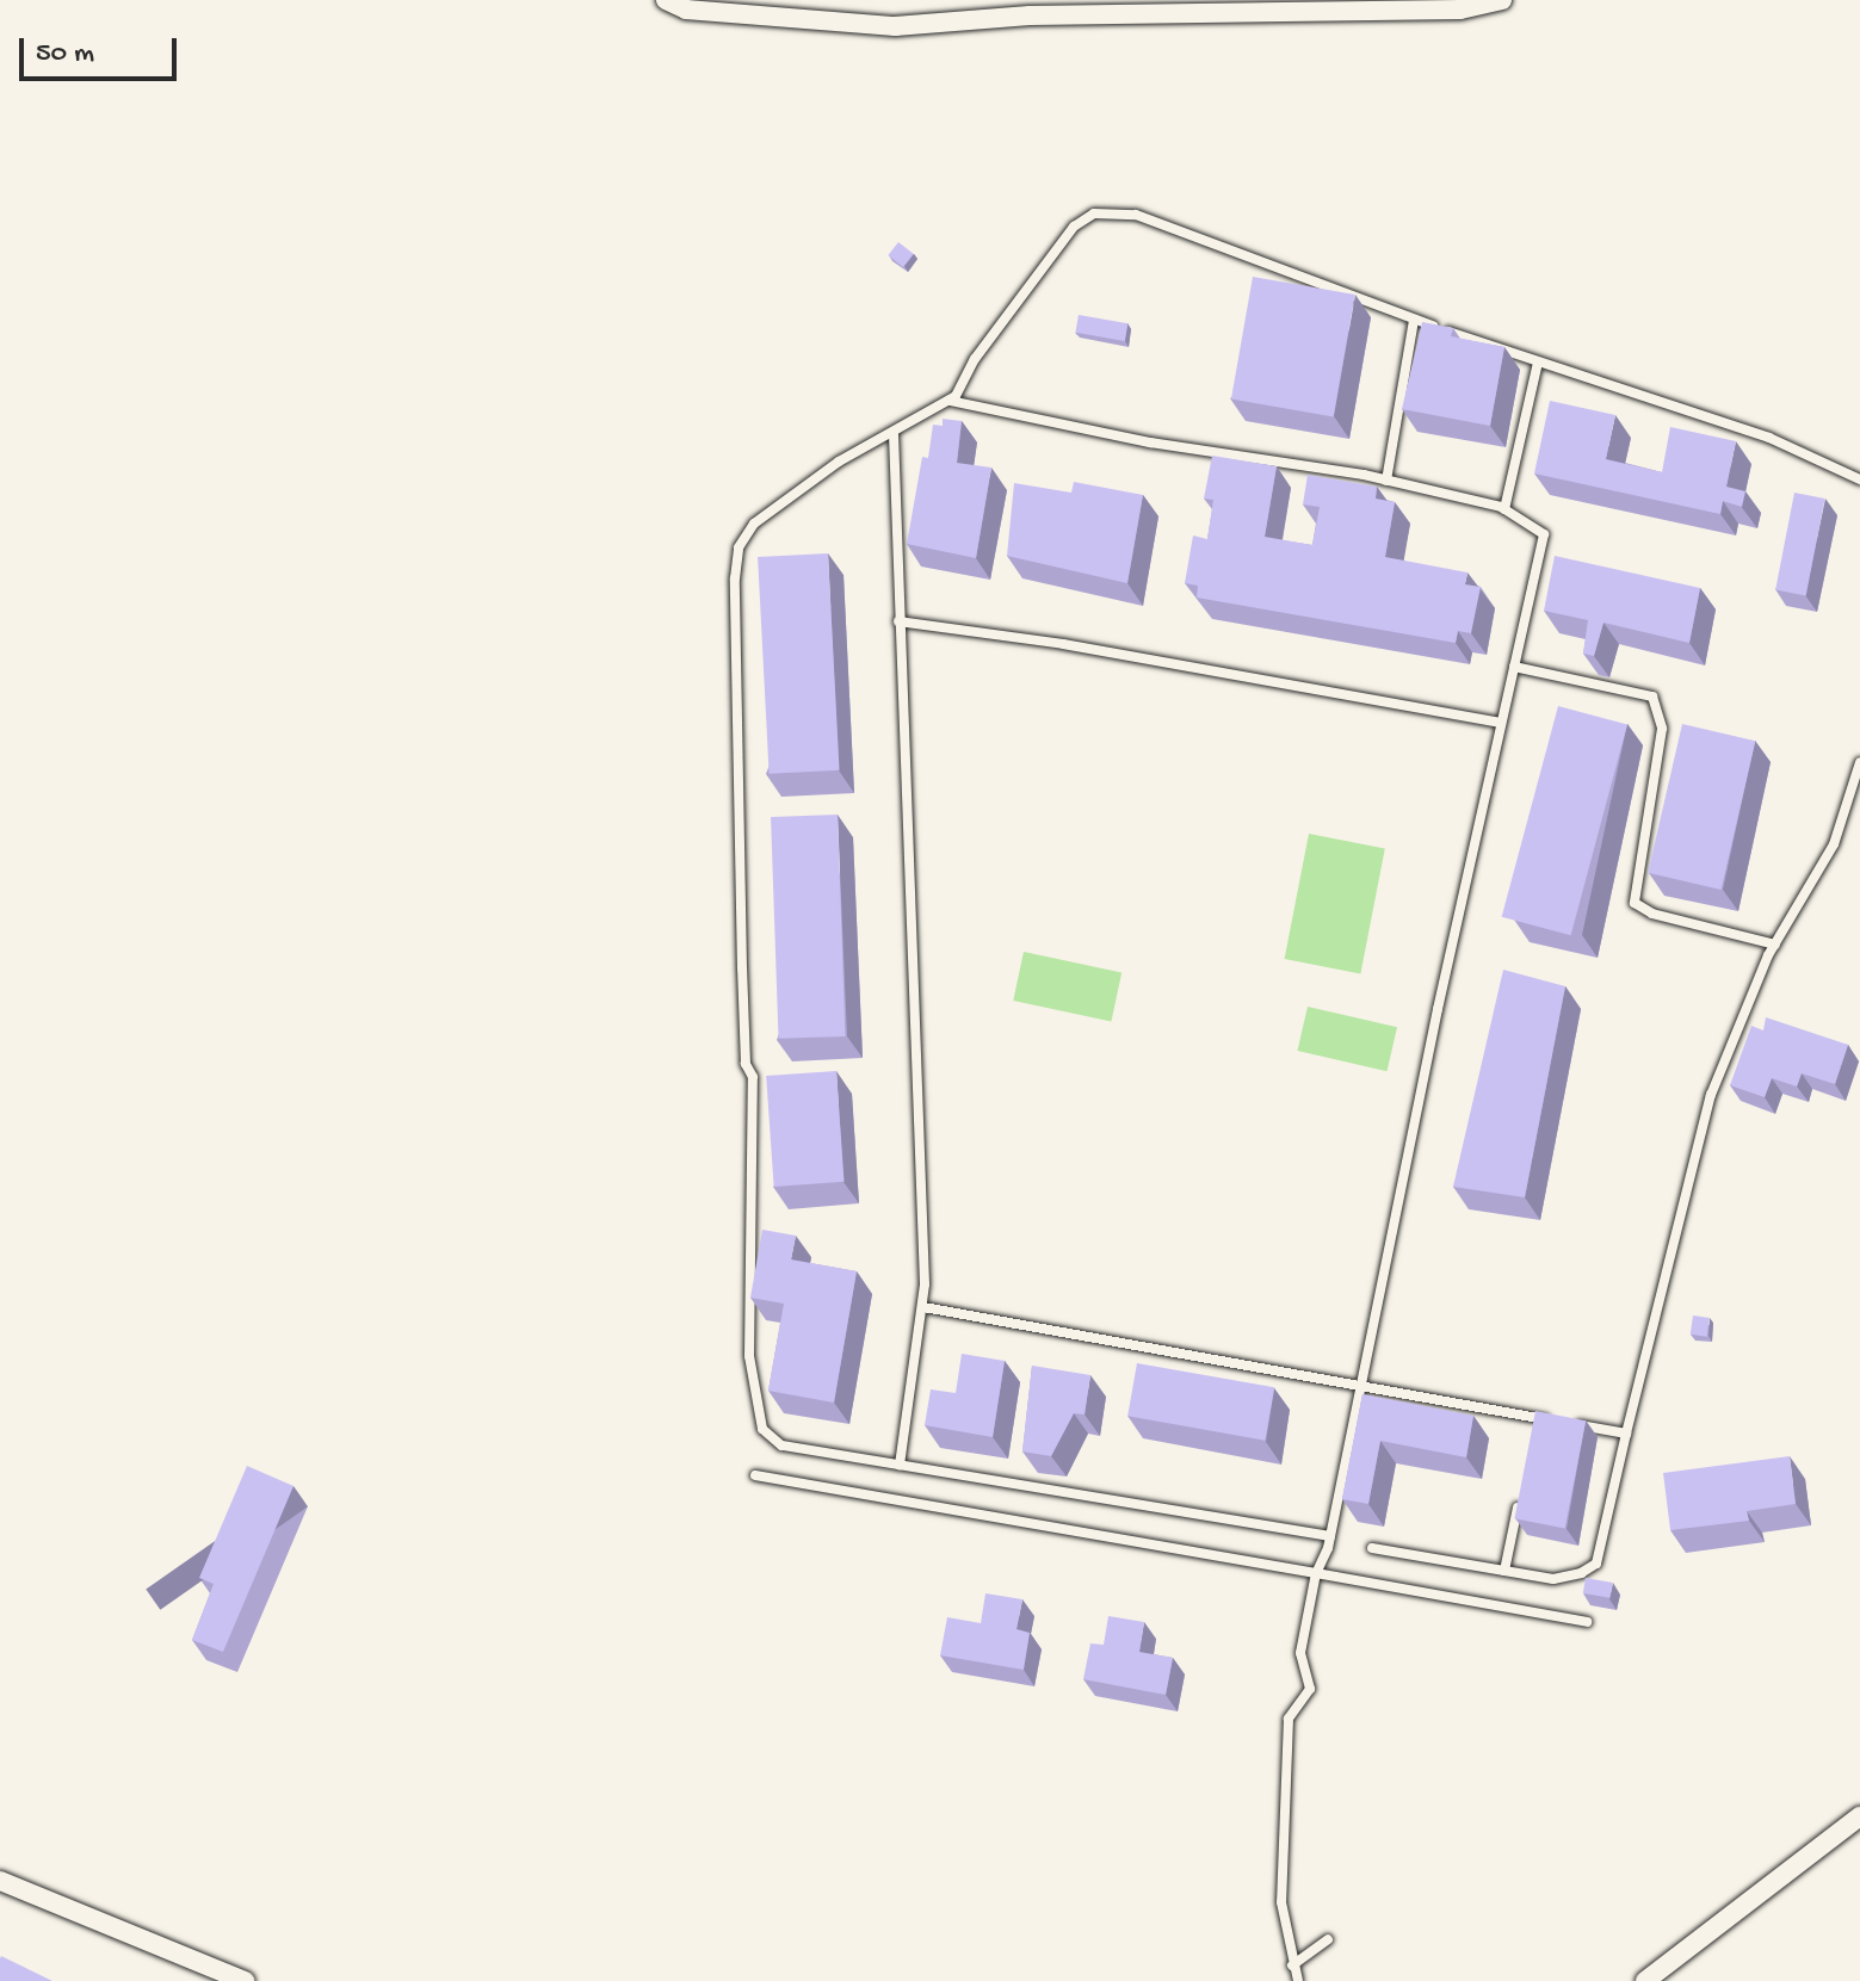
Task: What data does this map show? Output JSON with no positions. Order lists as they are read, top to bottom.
{
  "scale_bar": "50 m"
}
